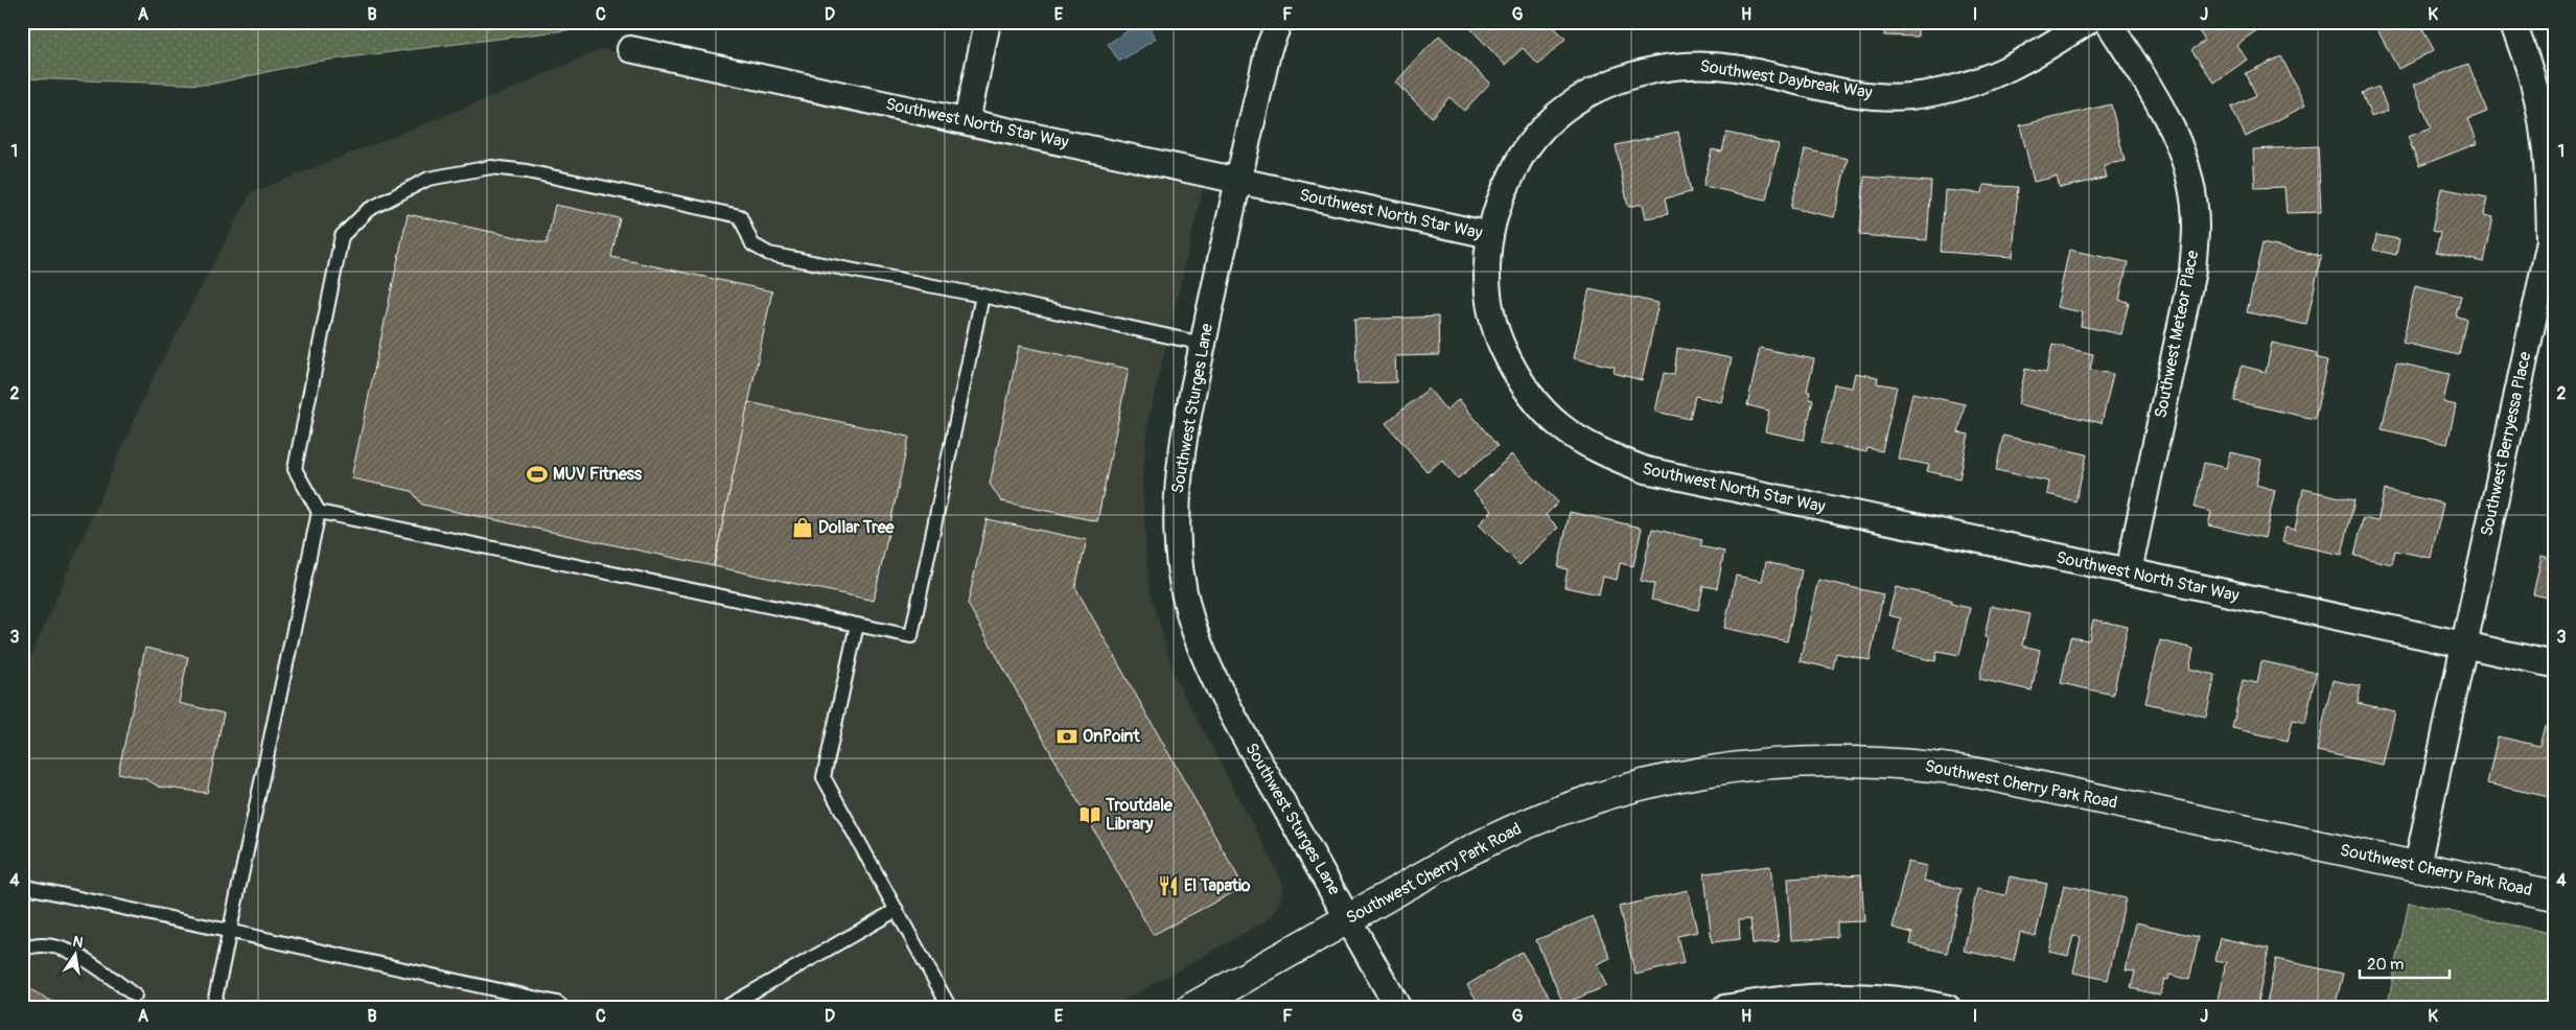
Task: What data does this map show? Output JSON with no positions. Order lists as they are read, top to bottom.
{
  "streets": {
    "main road": ["Southwest Cherry Park Road"],
    "street": [
      "Southwest Daybreak Way",
      "Southwest North Star Way",
      "Southwest Meteor Place",
      "Southwest Sturges Lane",
      "Southwest Berryessa Place"
    ]
  },
  "crossings": [
    ["Southwest Daybreak Way", "Southwest North Star Way"],
    ["Southwest North Star Way", "Southwest Meteor Place"],
    ["Southwest North Star Way", "Southwest Sturges Lane"],
    ["Southwest North Star Way", "Southwest Berryessa Place"],
    ["Southwest Sturges Lane", "Southwest Cherry Park Road"],
    ["Southwest Berryessa Place", "Southwest Cherry Park Road"]
  ],
  "places": {
    "sports": ["MUV Fitness"],
    "shop": ["Dollar Tree"],
    "bank": ["OnPoint"],
    "library": ["Troutdale Library"],
    "restaurant": ["El Tapatio"]
  },
  "scale_bar": "20 m",
  "north": "top",
  "grid": {
    "columns": [
      "A",
      "B",
      "C",
      "D",
      "E",
      "F",
      "G",
      "H",
      "I",
      "J",
      "K"
    ],
    "rows": [
      "1",
      "2",
      "3",
      "4"
    ]
  }
}
